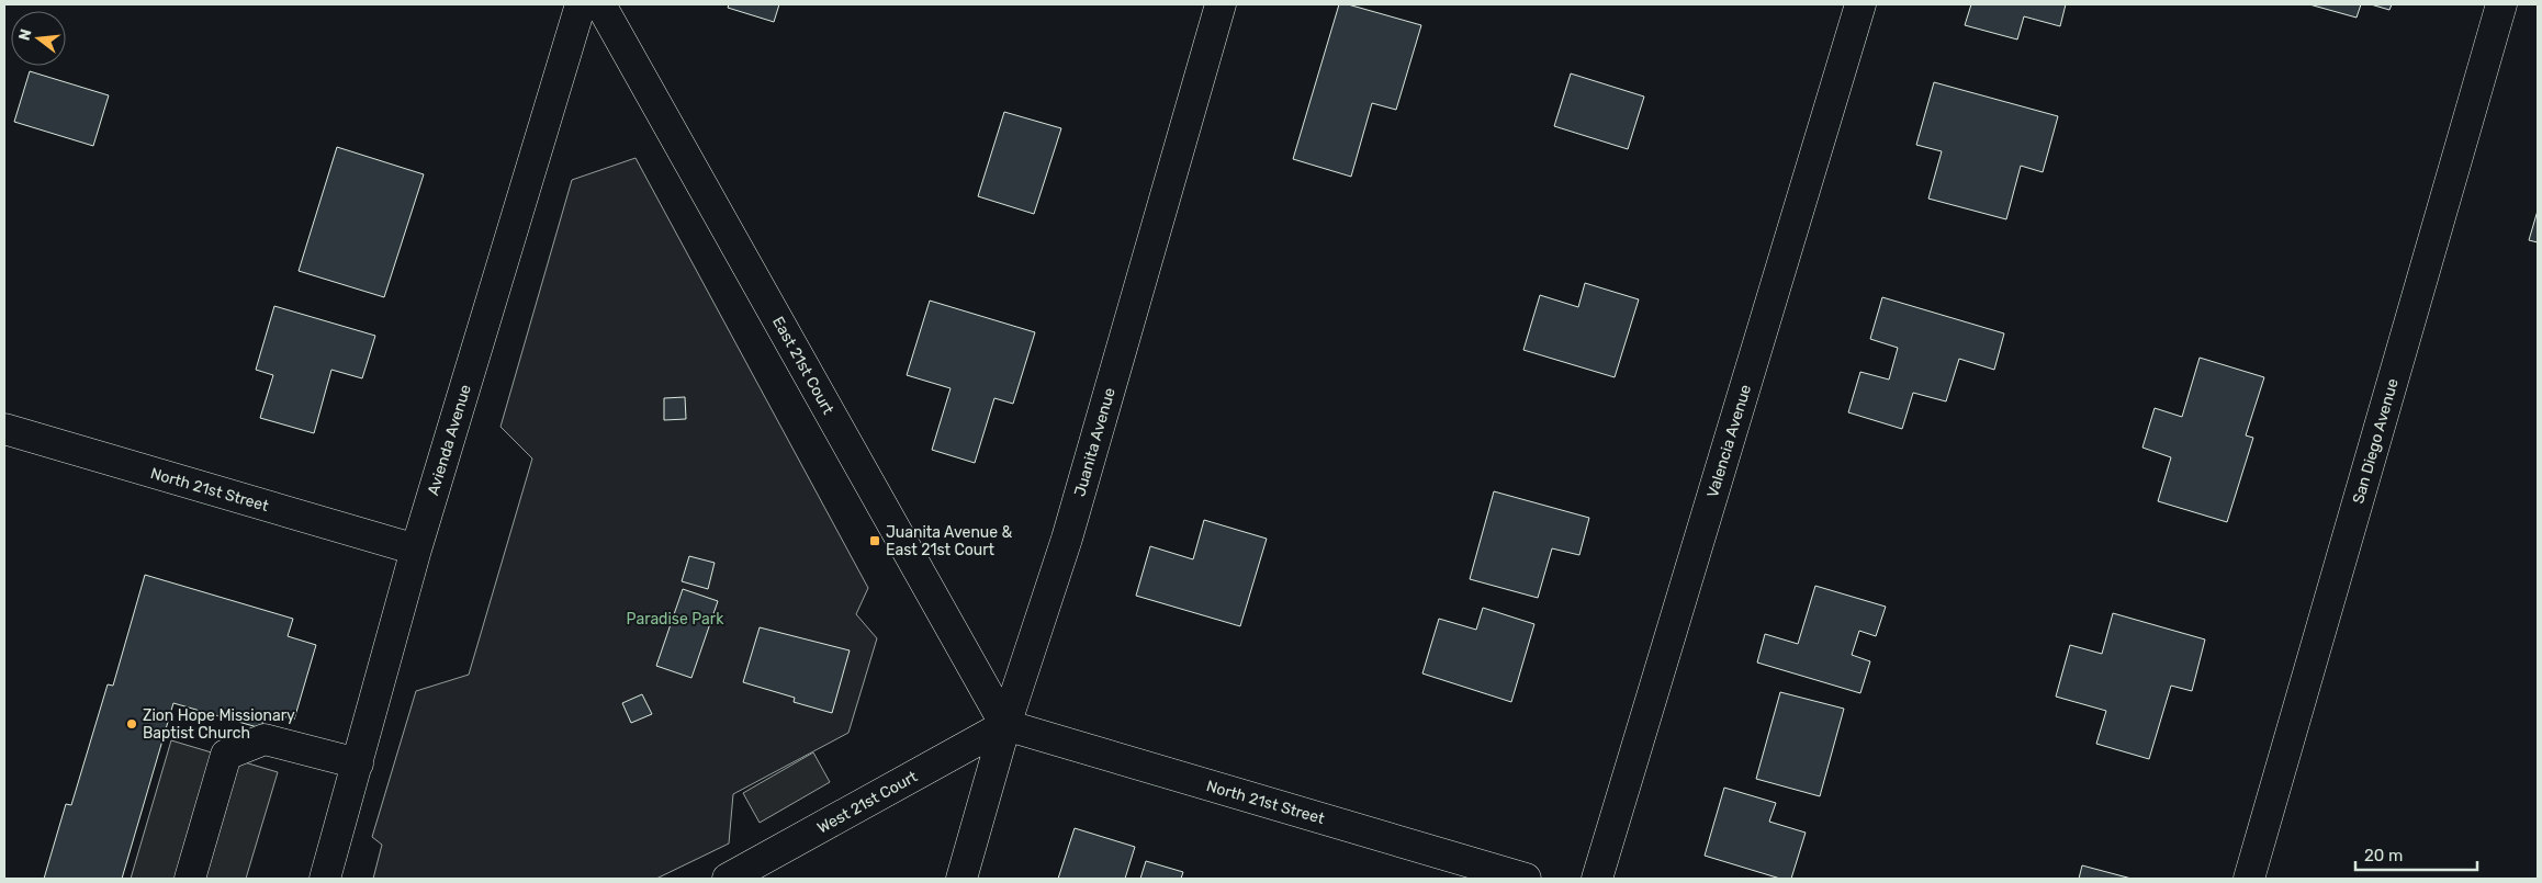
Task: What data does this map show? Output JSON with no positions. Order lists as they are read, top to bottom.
{
  "streets": {
    "street": [
      "East 21st Court",
      "Avienda Avenue",
      "Valencia Avenue",
      "San Diego Avenue",
      "Juanita Avenue",
      "North 21st Street",
      "West 21st Court"
    ]
  },
  "crossings": [
    ["East 21st Court", "Juanita Avenue"],
    ["East 21st Court", "North 21st Street"],
    ["East 21st Court", "West 21st Court"],
    ["Avienda Avenue", "North 21st Street"],
    ["Juanita Avenue", "North 21st Street"],
    ["Juanita Avenue", "West 21st Court"],
    ["North 21st Street", "West 21st Court"]
  ],
  "parks": ["Paradise Park"],
  "places": {
    "transit": ["Juanita Avenue & East 21st Court"],
    "other": ["Zion Hope Missionary Baptist Church"]
  },
  "scale_bar": "20 m",
  "north": "left"
}
